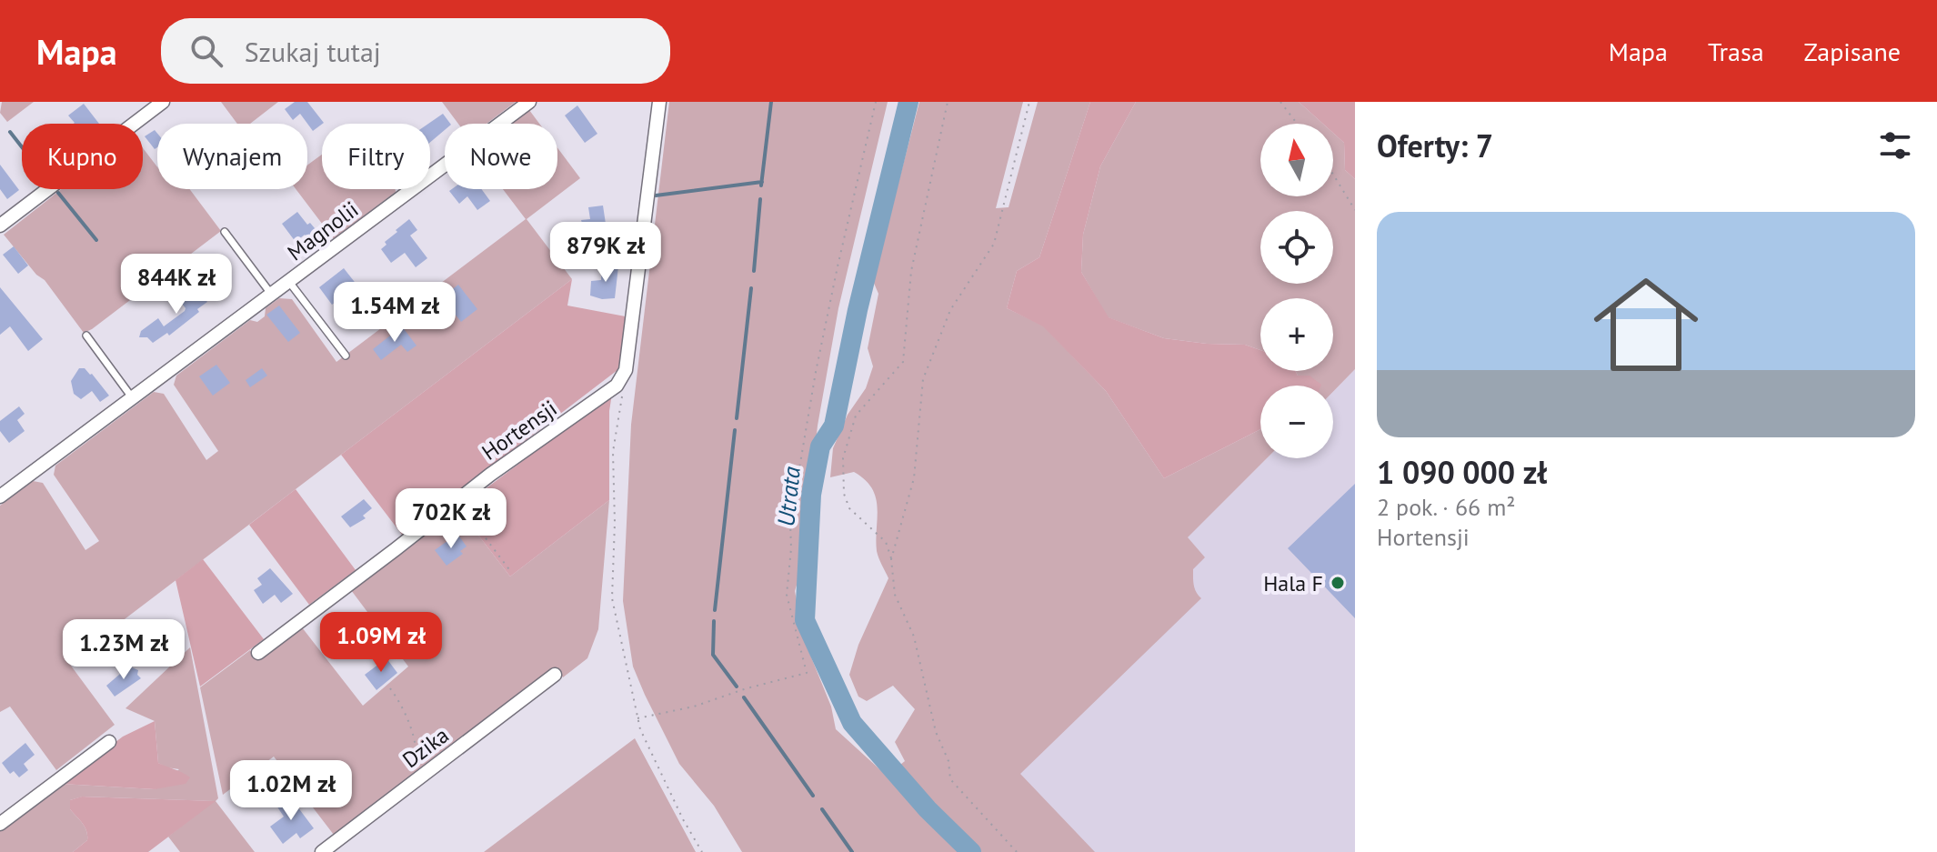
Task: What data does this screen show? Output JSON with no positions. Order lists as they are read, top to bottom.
{
  "streets": {
    "street": ["Magnolii", "Hortensji", "Dzika"]
  },
  "water": ["Utrata"],
  "places": ["Hala F"],
  "north": "top",
  "page": {
    "header": "Mapa",
    "search": "Szukaj tutaj",
    "nav": ["Mapa", "Trasa", "Zapisane"],
    "heading": "Oferty: 7",
    "map_buttons": ["+", "−"],
    "chip": [
      "Kupno",
      "Wynajem",
      "Filtry",
      "Nowe"
    ],
    "list": [
      {
        "name": "1 090 000 zł",
        "note": "2 pok. · 66 m² · Hortensji"
      }
    ],
    "price": [
      "879K zł",
      "844K zł",
      "1.54M zł",
      "702K zł",
      "1.09M zł",
      "1.23M zł",
      "1.02M zł"
    ]
  }
}
